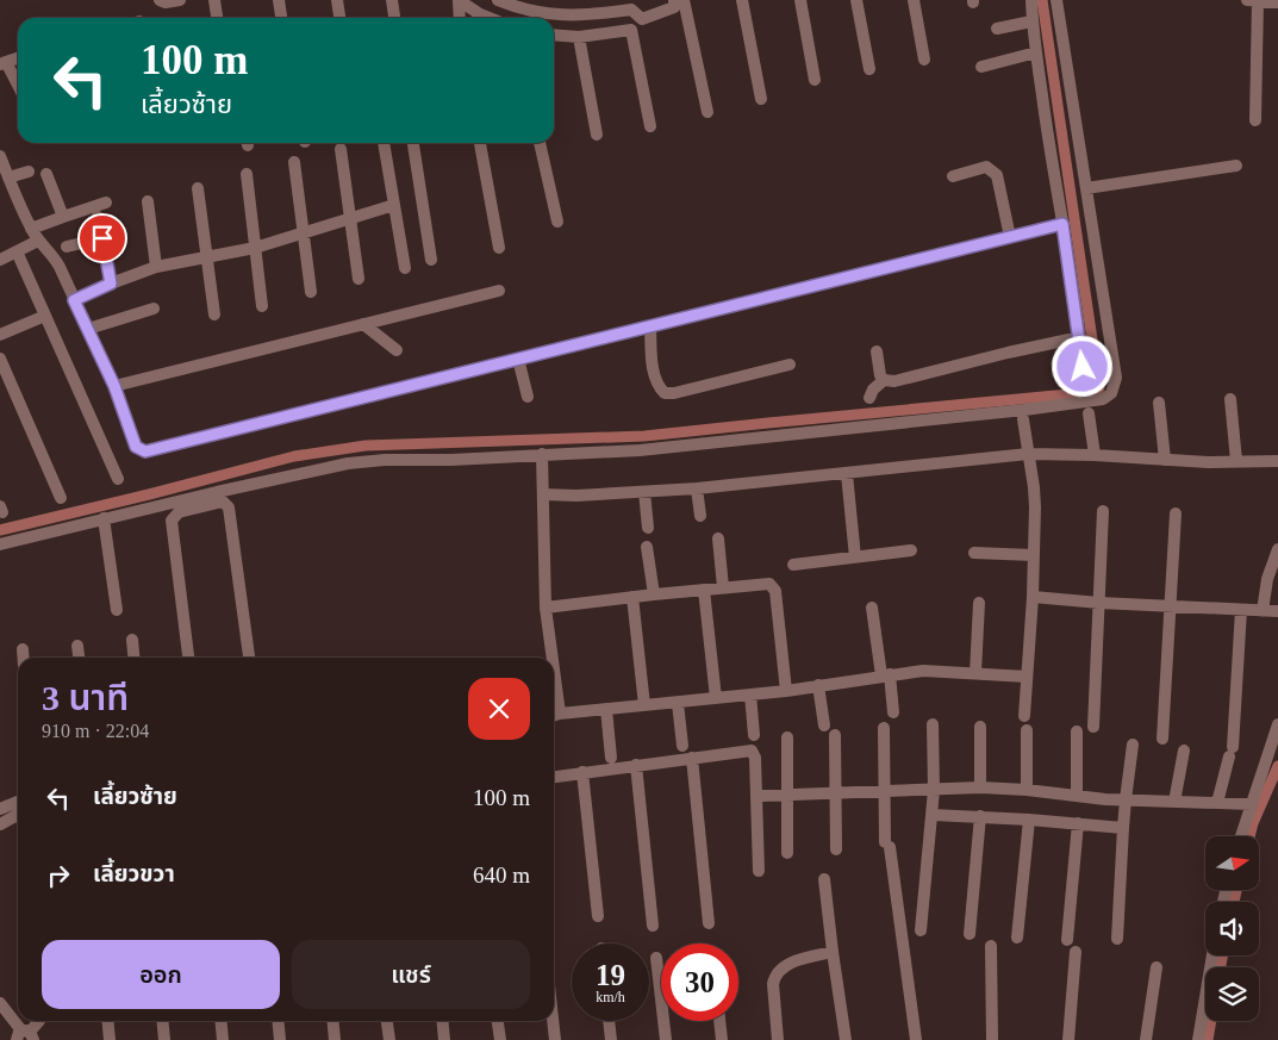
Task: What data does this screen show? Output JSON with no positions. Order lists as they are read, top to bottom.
{
  "north": "right",
  "page": {
    "turn": ["100 m", "เลี้ยวซ้าย"],
    "heading": ["3 นาที", "910 m · 22:04"],
    "list": [
      {
        "name": "เลี้ยวซ้าย",
        "value": "100 m"
      },
      {
        "name": "เลี้ยวขวา",
        "value": "640 m"
      }
    ],
    "buttons": ["ออก", "แชร์"],
    "speed": "19 km/h",
    "limit": "30"
  }
}
